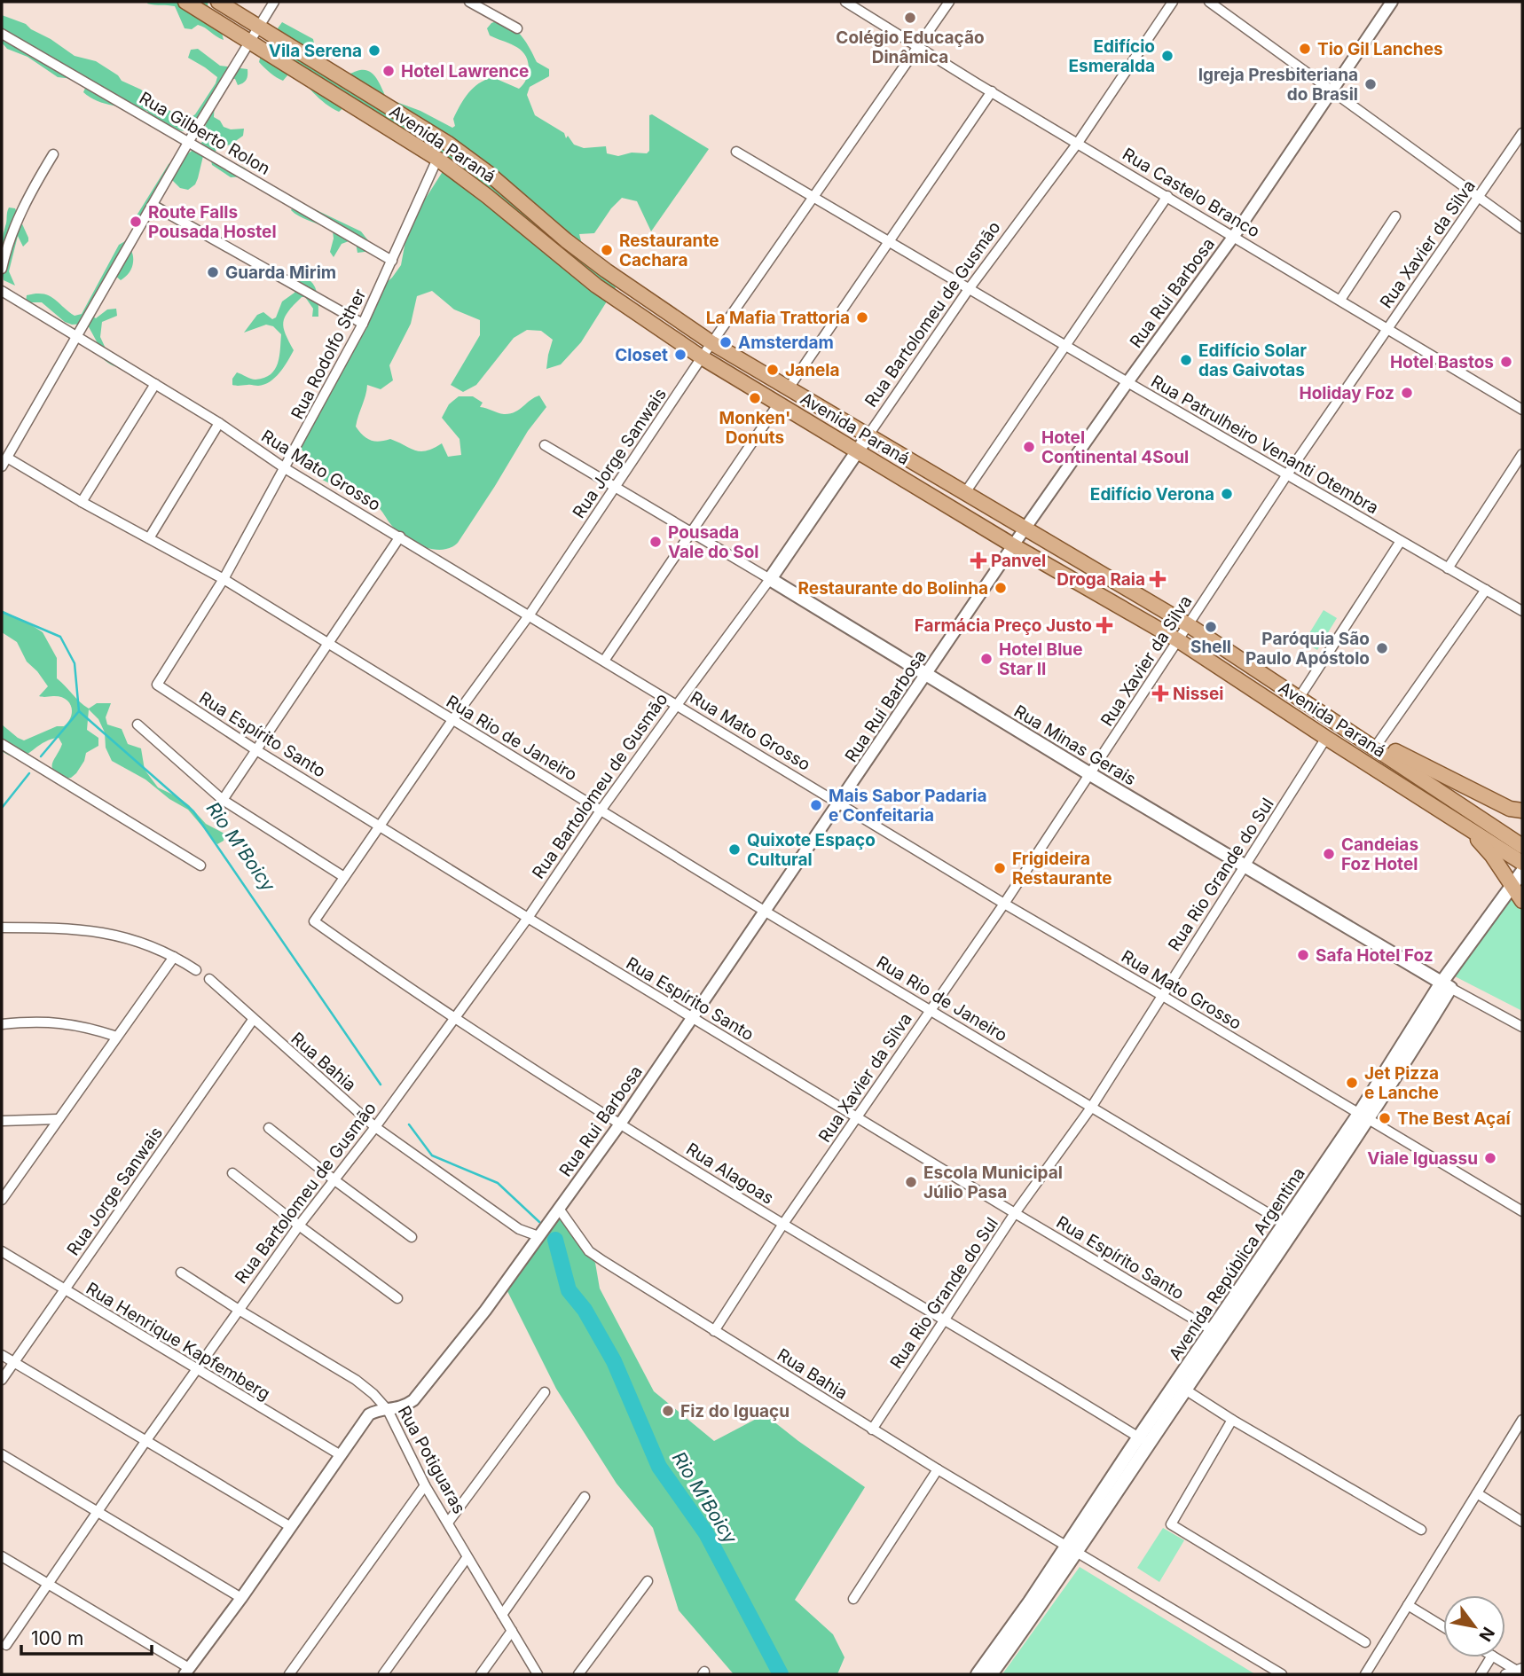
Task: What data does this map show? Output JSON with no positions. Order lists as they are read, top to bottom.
{
  "streets": {
    "main road": [
      "Avenida Paraná",
      "Rua Bartolomeu de Gusmão",
      "Rua Minas Gerais",
      "Avenida República Argentina"
    ],
    "street": [
      "Rua Gilberto Rolon",
      "Rua Castelo Branco",
      "Rua Xavier da Silva",
      "Rua Rui Barbosa",
      "Rua Rodolfo Sther",
      "Rua Patrulheiro Venanti Otembra",
      "Rua Jorge Sanwais",
      "Rua Mato Grosso",
      "Rua Espírito Santo",
      "Rua Rio de Janeiro",
      "Rua Rio Grande do Sul",
      "Rua Bahia",
      "Rua Alagoas",
      "Rua Henrique Kapfemberg",
      "Rua Potiguaras"
    ]
  },
  "crossings": [
    ["Rua Gilberto Rolon", "Rua Rodolfo Sther"],
    ["Avenida Paraná", "Rua Xavier da Silva"],
    ["Avenida Paraná", "Rua Rui Barbosa"],
    ["Avenida Paraná", "Rua Bartolomeu de Gusmão"],
    ["Avenida Paraná", "Rua Rodolfo Sther"],
    ["Avenida Paraná", "Rua Jorge Sanwais"],
    ["Avenida Paraná", "Rua Rio Grande do Sul"],
    ["Rua Castelo Branco", "Rua Xavier da Silva"],
    ["Rua Castelo Branco", "Rua Rui Barbosa"],
    ["Rua Castelo Branco", "Rua Bartolomeu de Gusmão"],
    ["Rua Castelo Branco", "Rua Jorge Sanwais"],
    ["Rua Xavier da Silva", "Rua Patrulheiro Venanti Otembra"],
    ["Rua Xavier da Silva", "Rua Mato Grosso"],
    ["Rua Xavier da Silva", "Rua Espírito Santo"],
    ["Rua Xavier da Silva", "Rua Rio de Janeiro"],
    ["Rua Xavier da Silva", "Rua Minas Gerais"],
    ["Rua Xavier da Silva", "Rua Bahia"],
    ["Rua Xavier da Silva", "Rua Alagoas"],
    ["Rua Rui Barbosa", "Rua Patrulheiro Venanti Otembra"],
    ["Rua Rui Barbosa", "Rua Mato Grosso"],
    ["Rua Rui Barbosa", "Rua Espírito Santo"],
    ["Rua Rui Barbosa", "Rua Rio de Janeiro"],
    ["Rua Rui Barbosa", "Rua Minas Gerais"],
    ["Rua Rui Barbosa", "Rua Bahia"],
    ["Rua Rui Barbosa", "Rua Alagoas"],
    ["Rua Rui Barbosa", "Rua Henrique Kapfemberg"],
    ["Rua Rui Barbosa", "Rua Potiguaras"],
    ["Rua Bartolomeu de Gusmão", "Rua Patrulheiro Venanti Otembra"],
    ["Rua Bartolomeu de Gusmão", "Rua Mato Grosso"],
    ["Rua Bartolomeu de Gusmão", "Rua Espírito Santo"],
    ["Rua Bartolomeu de Gusmão", "Rua Rio de Janeiro"],
    ["Rua Bartolomeu de Gusmão", "Rua Minas Gerais"],
    ["Rua Bartolomeu de Gusmão", "Rua Bahia"],
    ["Rua Bartolomeu de Gusmão", "Rua Alagoas"],
    ["Rua Bartolomeu de Gusmão", "Rua Henrique Kapfemberg"],
    ["Rua Bartolomeu de Gusmão", "Rua Potiguaras"],
    ["Rua Rodolfo Sther", "Rua Mato Grosso"],
    ["Rua Rodolfo Sther", "Rua Espírito Santo"],
    ["Rua Rodolfo Sther", "Rua Rio de Janeiro"],
    ["Rua Patrulheiro Venanti Otembra", "Rua Jorge Sanwais"],
    ["Rua Jorge Sanwais", "Rua Mato Grosso"],
    ["Rua Jorge Sanwais", "Rua Espírito Santo"],
    ["Rua Jorge Sanwais", "Rua Rio de Janeiro"],
    ["Rua Jorge Sanwais", "Rua Minas Gerais"],
    ["Rua Jorge Sanwais", "Rua Bahia"],
    ["Rua Jorge Sanwais", "Rua Alagoas"],
    ["Rua Jorge Sanwais", "Rua Henrique Kapfemberg"],
    ["Rua Mato Grosso", "Rua Rio Grande do Sul"],
    ["Rua Mato Grosso", "Avenida República Argentina"],
    ["Rua Espírito Santo", "Rua Rio Grande do Sul"],
    ["Rua Espírito Santo", "Avenida República Argentina"],
    ["Rua Rio de Janeiro", "Rua Rio Grande do Sul"],
    ["Rua Rio de Janeiro", "Avenida República Argentina"],
    ["Rua Minas Gerais", "Rua Rio Grande do Sul"],
    ["Rua Minas Gerais", "Avenida República Argentina"],
    ["Rua Rio Grande do Sul", "Rua Bahia"],
    ["Rua Rio Grande do Sul", "Rua Alagoas"],
    ["Rua Bahia", "Avenida República Argentina"],
    ["Rua Alagoas", "Avenida República Argentina"]
  ],
  "water": ["Rio M'Boicy"],
  "places": {
    "other": [
      "Colégio Educação Dinâmica",
      "Tio Gil Lanches",
      "Vila Serena",
      "Edifício Esmeralda",
      "Hotel Lawrence",
      "Igreja Presbiteriana do Brasil",
      "Route Falls Pousada Hostel",
      "Restaurante Cachara",
      "Guarda Mirim",
      "La Mafia Trattoria",
      "Amsterdam",
      "Closet",
      "Edifício Solar das Gaivotas",
      "Hotel Bastos",
      "Janela",
      "Holiday Foz",
      "Monken' Donuts",
      "Hotel Continental 4Soul",
      "Edifício Verona",
      "Pousada Vale do Sol",
      "Restaurante do Bolinha",
      "Shell",
      "Paróquia São Paulo Apóstolo",
      "Hotel Blue Star II",
      "Mais Sabor Padaria e Confeitaria",
      "Quixote Espaço Cultural",
      "Candeias Foz Hotel",
      "Frigideira Restaurante",
      "Safa Hotel Foz",
      "Jet Pizza e Lanche",
      "The Best Açaí",
      "Viale Iguassu",
      "Escola Municipal Júlio Pasa",
      "Fiz do Iguaçu"
    ],
    "health": [
      "Panvel",
      "Droga Raia",
      "Farmácia Preço Justo",
      "Nissei"
    ]
  },
  "scale_bar": "100 m",
  "north": "bottom right"
}
